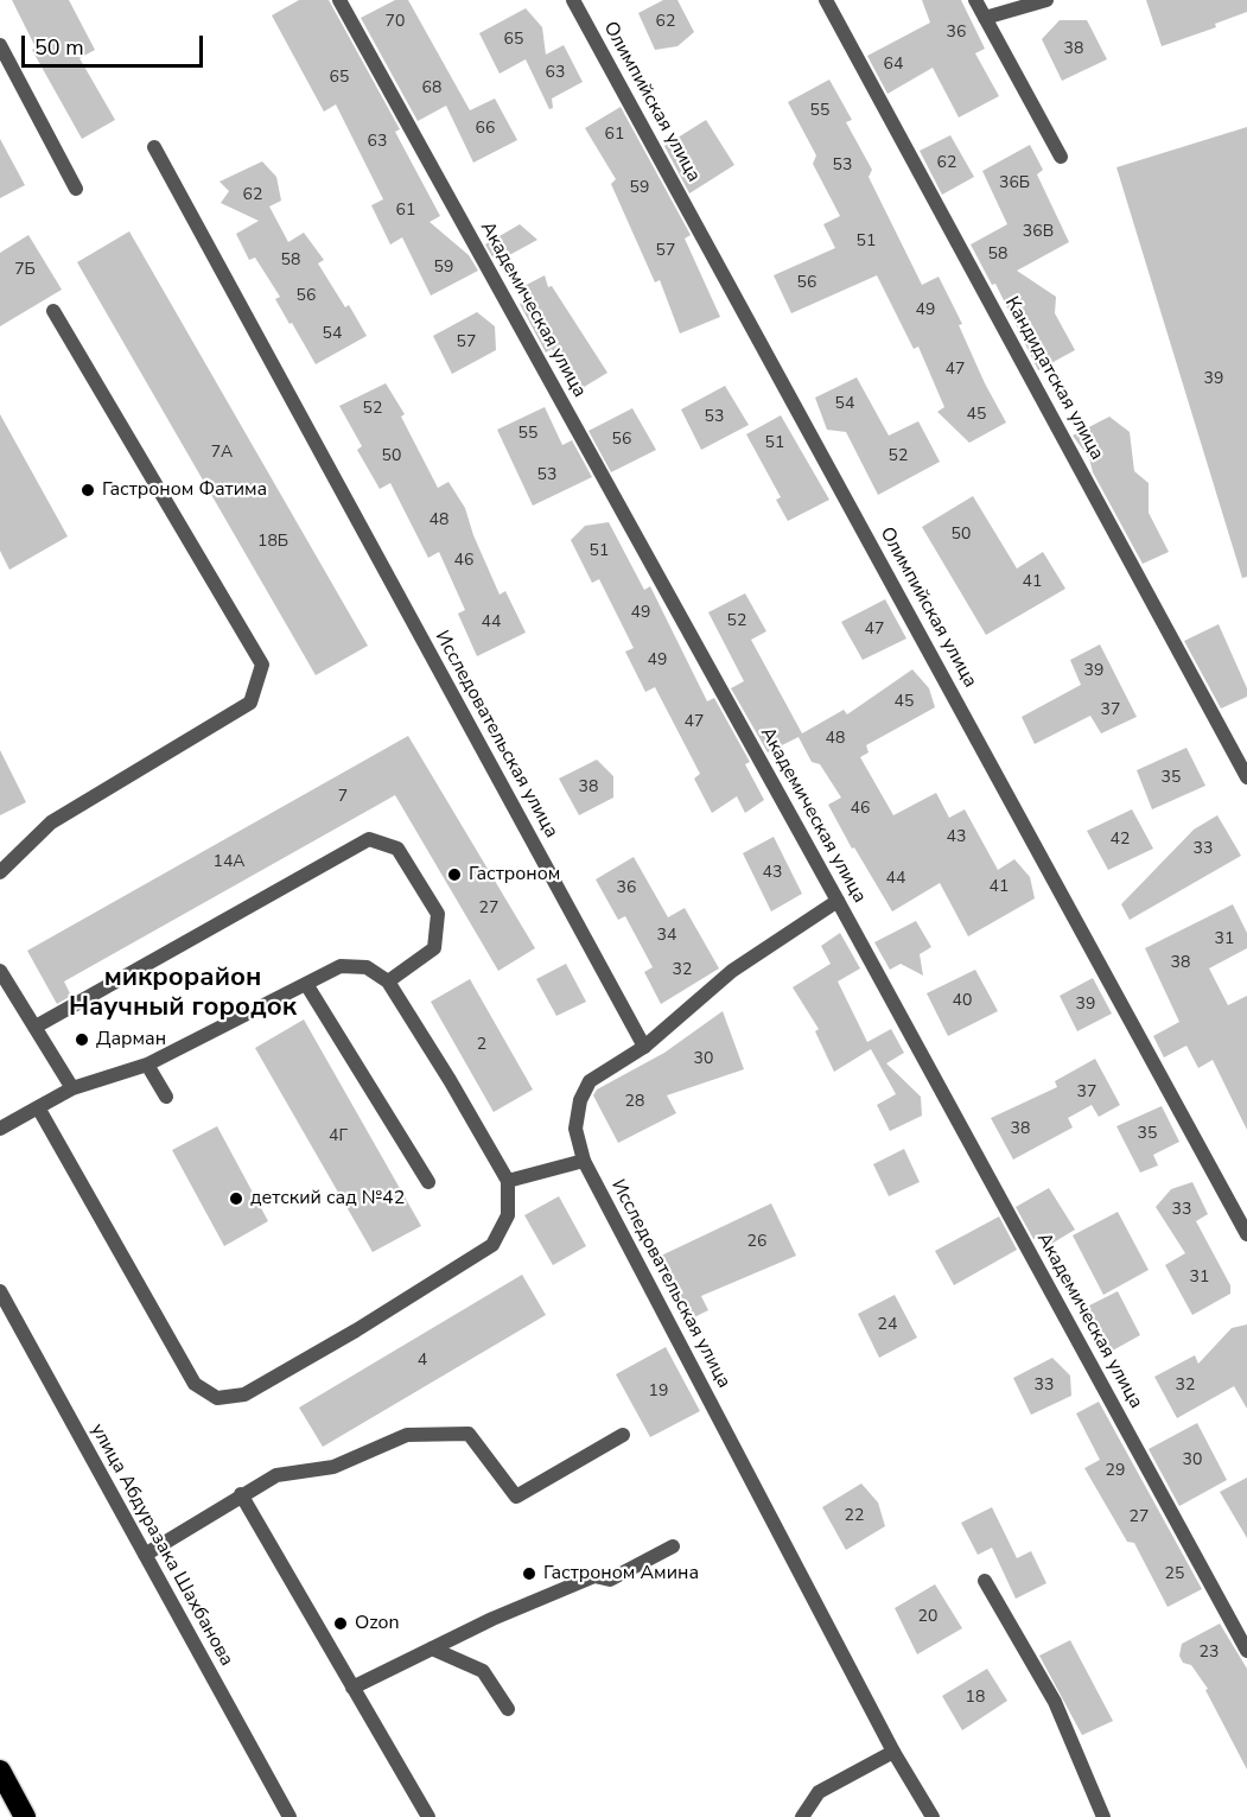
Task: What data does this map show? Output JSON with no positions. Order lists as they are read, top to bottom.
{
  "streets": {
    "street": [
      "Олимпийская улица",
      "Академическая улица",
      "Кандидатская улица",
      "Исследовательская улица",
      "улица Абдуразака Шахбанова"
    ]
  },
  "districts": ["микрорайон Научный городок"],
  "places": [
    "Гастроном Фатима",
    "Гастроном",
    "Дарман",
    "детский сад №42",
    "Гастроном Амина",
    "Ozon"
  ],
  "house_numbers": [
    "70",
    "62",
    "36",
    "65",
    "38",
    "64",
    "63",
    "65",
    "68",
    "55",
    "66",
    "61",
    "63",
    "62",
    "53",
    "36Б",
    "59",
    "62",
    "61",
    "36В",
    "51",
    "57",
    "58",
    "58",
    "59",
    "7Б",
    "56",
    "56",
    "49",
    "54",
    "57",
    "47",
    "39",
    "54",
    "52",
    "45",
    "53",
    "55",
    "56",
    "51",
    "7А",
    "50",
    "52",
    "53",
    "48",
    "50",
    "18Б",
    "51",
    "46",
    "41",
    "49",
    "52",
    "44",
    "47",
    "49",
    "39",
    "45",
    "37",
    "47",
    "48",
    "35",
    "38",
    "7",
    "46",
    "43",
    "42",
    "33",
    "14А",
    "43",
    "44",
    "41",
    "36",
    "27",
    "34",
    "31",
    "38",
    "32",
    "40",
    "39",
    "2",
    "30",
    "37",
    "28",
    "38",
    "35",
    "4Г",
    "33",
    "26",
    "31",
    "24",
    "4",
    "33",
    "32",
    "19",
    "30",
    "29",
    "22",
    "27",
    "25",
    "20",
    "23",
    "18"
  ],
  "scale_bar": "50 m"
}
